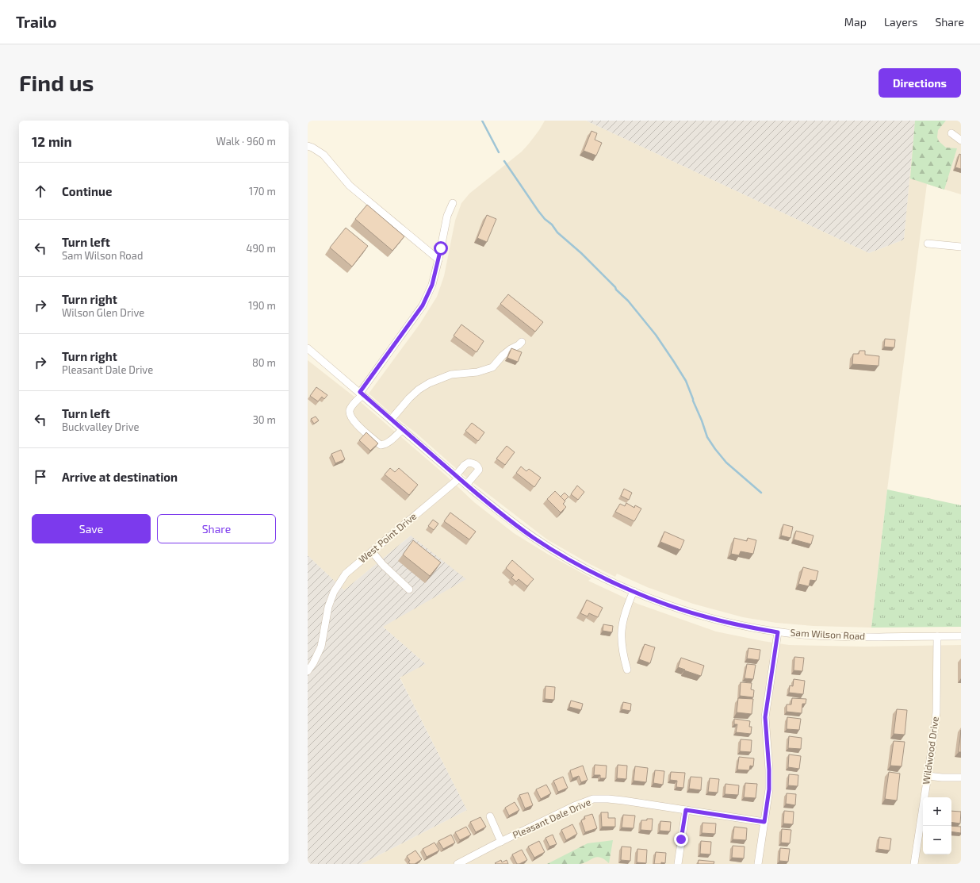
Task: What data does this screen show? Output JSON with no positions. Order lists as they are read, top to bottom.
{
  "streets": {
    "street": [
      "West Point Drive",
      "Sam Wilson Road",
      "Wildwood Drive",
      "Pleasant Dale Drive"
    ]
  },
  "crossings": [
    ["West Point Drive", "Sam Wilson Road"],
    ["Sam Wilson Road", "Wildwood Drive"]
  ],
  "page": {
    "header": "Trailo",
    "nav": ["Map", "Layers", "Share"],
    "buttons": [
      "Directions",
      ["Save", "Share"]
    ],
    "title": "Find us",
    "heading": ["12 min", "Walk · 960 m"],
    "list": [
      ["Continue", "170 m"],
      ["Turn left", "Sam Wilson Road", "490 m"],
      ["Turn right", "Wilson Glen Drive", "190 m"],
      ["Turn right", "Pleasant Dale Drive", "80 m"],
      ["Turn left", "Buckvalley Drive", "30 m"],
      "Arrive at destination"
    ],
    "map_buttons": ["+", "−"]
  }
}
